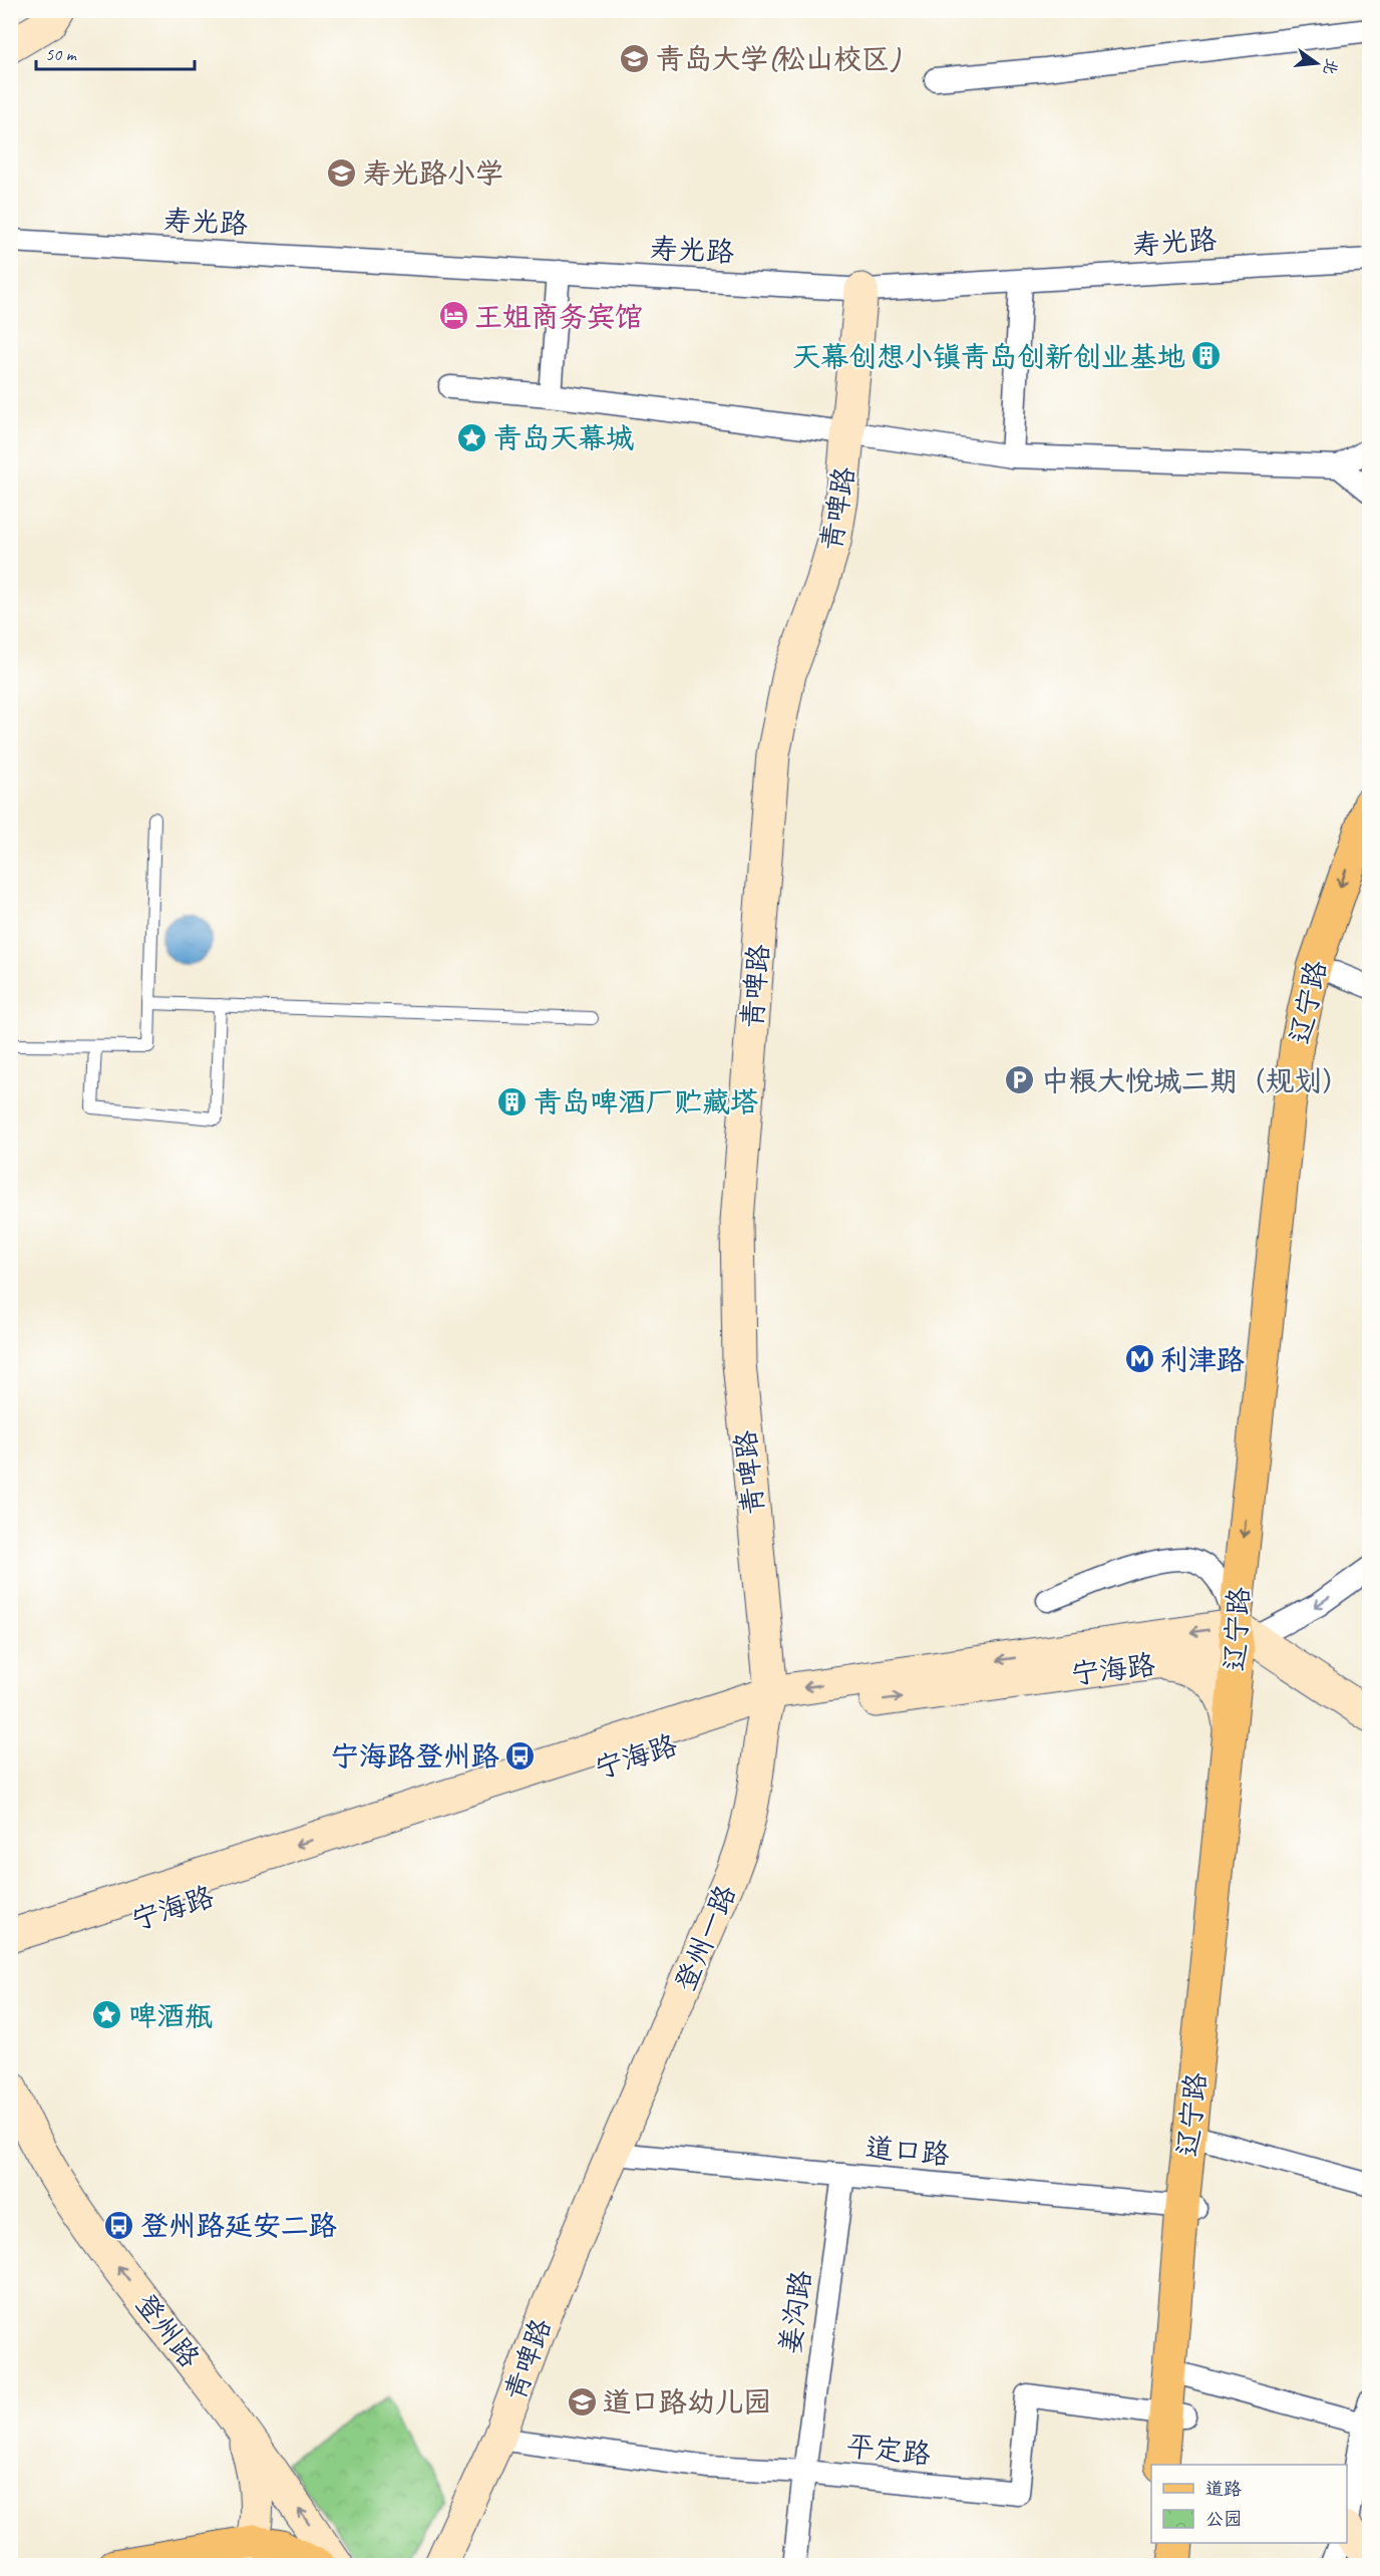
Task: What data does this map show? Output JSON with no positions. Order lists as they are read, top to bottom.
{
  "streets": {
    "main road": ["辽宁路"],
    "street": [
      "寿光路",
      "青啤路",
      "宁海路",
      "登州一路",
      "道口路",
      "姜沟路",
      "登州路",
      "平定路"
    ]
  },
  "crossings": [
    ["寿光路", "青啤路"],
    ["青啤路", "宁海路"],
    ["青啤路", "登州一路"],
    ["青啤路", "道口路"],
    ["青啤路", "平定路"],
    ["辽宁路", "宁海路"],
    ["辽宁路", "道口路"],
    ["辽宁路", "平定路"],
    ["宁海路", "登州一路"],
    ["登州一路", "道口路"],
    ["道口路", "姜沟路"],
    ["姜沟路", "平定路"]
  ],
  "one_way": ["登州路"],
  "places": {
    "school or university": ["青岛大学(松山校区)", "寿光路小学", "道口路幼儿园"],
    "hotel": ["王姐商务宾馆"],
    "building": ["天幕创想小镇青岛创新创业基地", "青岛啤酒厂贮藏塔"],
    "place": ["青岛天幕城", "啤酒瓶"],
    "parking": ["中粮大悦城二期（规划）"],
    "metro station": ["利津路"],
    "bus stop": ["宁海路登州路", "登州路延安二路"]
  },
  "legend": ["道路", "公园"],
  "scale_bar": "50 m",
  "north": "right"
}
